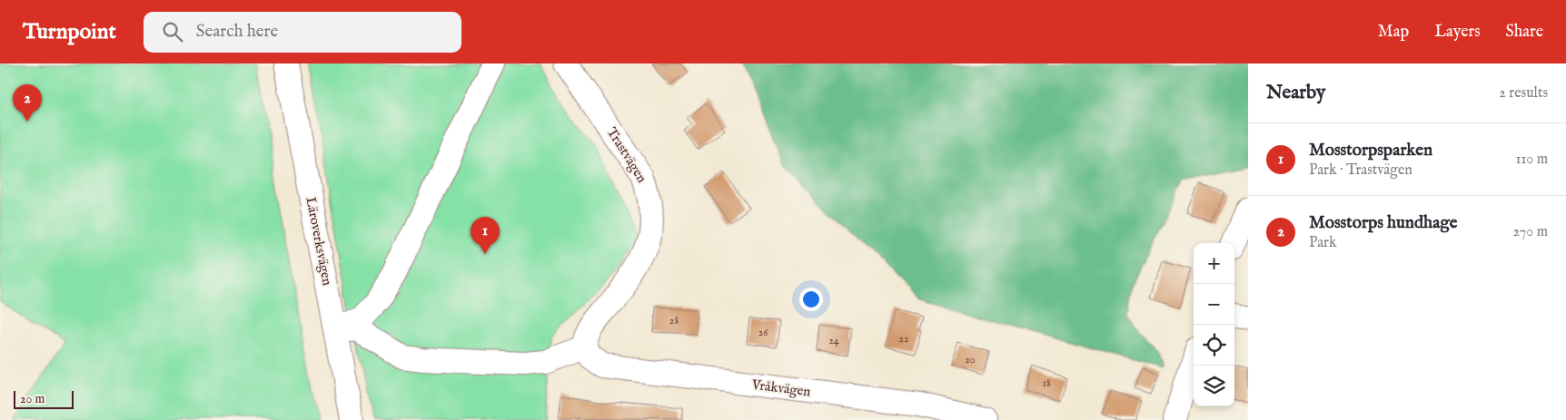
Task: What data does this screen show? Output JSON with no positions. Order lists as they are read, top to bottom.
{
  "streets": {
    "street": ["Trastvägen", "Läroverksvägen", "Vråkvägen"]
  },
  "crossings": [
    ["Trastvägen", "Vråkvägen"]
  ],
  "house_numbers": [
    "28",
    "26",
    "22",
    "24",
    "20",
    "18"
  ],
  "scale_bar": "20 m",
  "page": {
    "header": "Turnpoint",
    "search": "Search here",
    "nav": ["Map", "Layers", "Share"],
    "heading": ["Nearby", "2 results"],
    "pins": ["2", "1"],
    "list": [
      {
        "mark": "1",
        "name": "Mosstorpsparken",
        "note": "Park · Trastvägen",
        "value": "110 m"
      },
      {
        "mark": "2",
        "name": "Mosstorps hundhage",
        "note": "Park",
        "value": "270 m"
      }
    ],
    "map_buttons": ["+", "−"],
    "scale": "20 m"
  }
}
